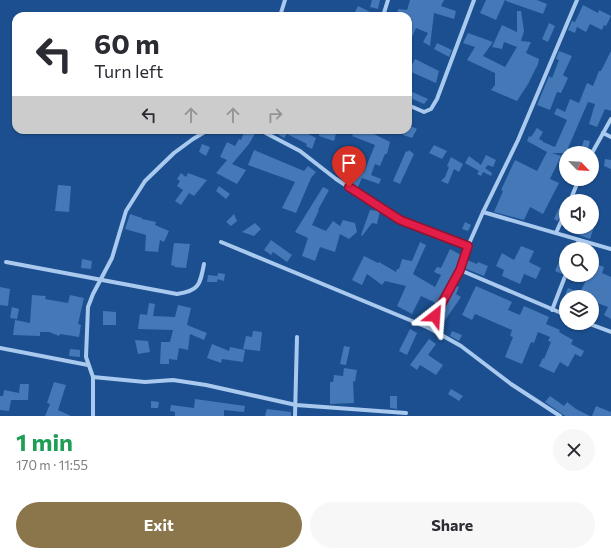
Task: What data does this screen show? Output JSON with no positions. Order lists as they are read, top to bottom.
{
  "north": "bottom right",
  "page": {
    "turn": ["60 m", "Turn left"],
    "heading": ["1 min", "170 m · 11:55"],
    "buttons": ["Exit", "Share"]
  }
}
